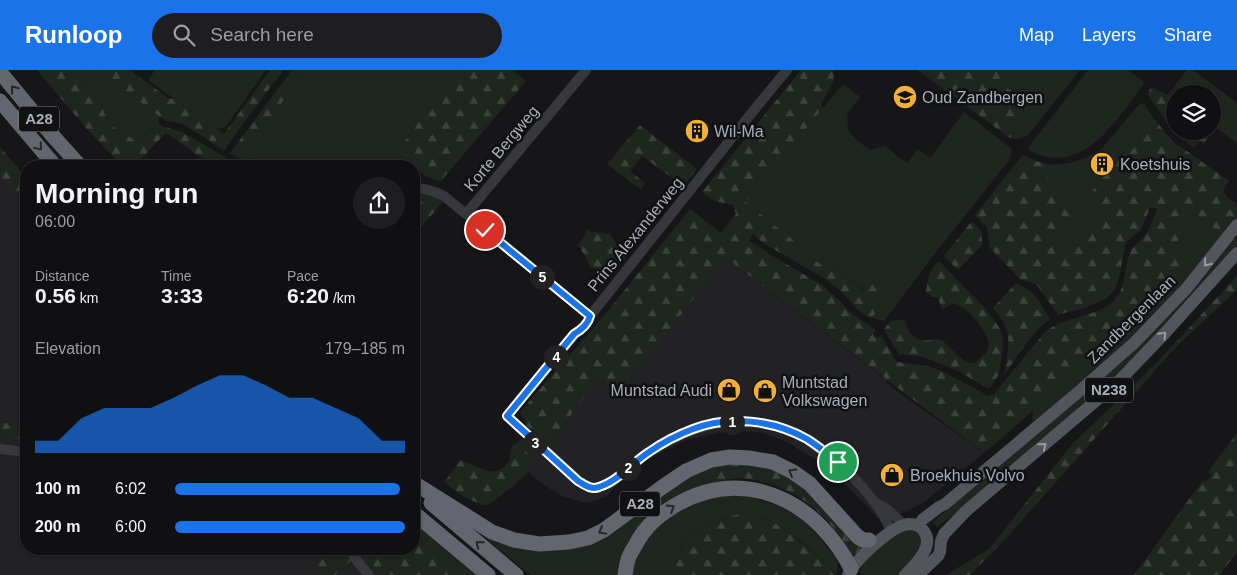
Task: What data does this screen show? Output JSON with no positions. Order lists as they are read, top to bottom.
{
  "streets": {
    "highway": ["A28"],
    "main road": ["Zandbergenlaan", "N238"],
    "street": ["Korte Bergweg", "Prins Alexanderweg"]
  },
  "crossings": [
    ["Korte Bergweg", "Prins Alexanderweg"],
    ["Zandbergenlaan", "N238"]
  ],
  "places": {
    "school or university": ["Oud Zandbergen"],
    "building": ["Wil-Ma", "Koetshuis"],
    "shop": ["Muntstad Audi", "Muntstad Volkswagen", "Broekhuis Volvo"]
  },
  "page": {
    "header": "Runloop",
    "search": "Search here",
    "nav": ["Map", "Layers", "Share"],
    "heading": ["Morning run", "06:00"],
    "stats": [
      ["Distance", "0.56 km"],
      ["Time", "3:33"],
      ["Pace", "6:20 /km"]
    ],
    "pins": [
      "5",
      "4",
      "1",
      "3",
      "2"
    ],
    "chart": ["Elevation", "179–185 m"],
    "list": [
      {
        "name": "100 m",
        "note": "6:02"
      },
      {
        "name": "200 m",
        "note": "6:00"
      }
    ]
  }
}
